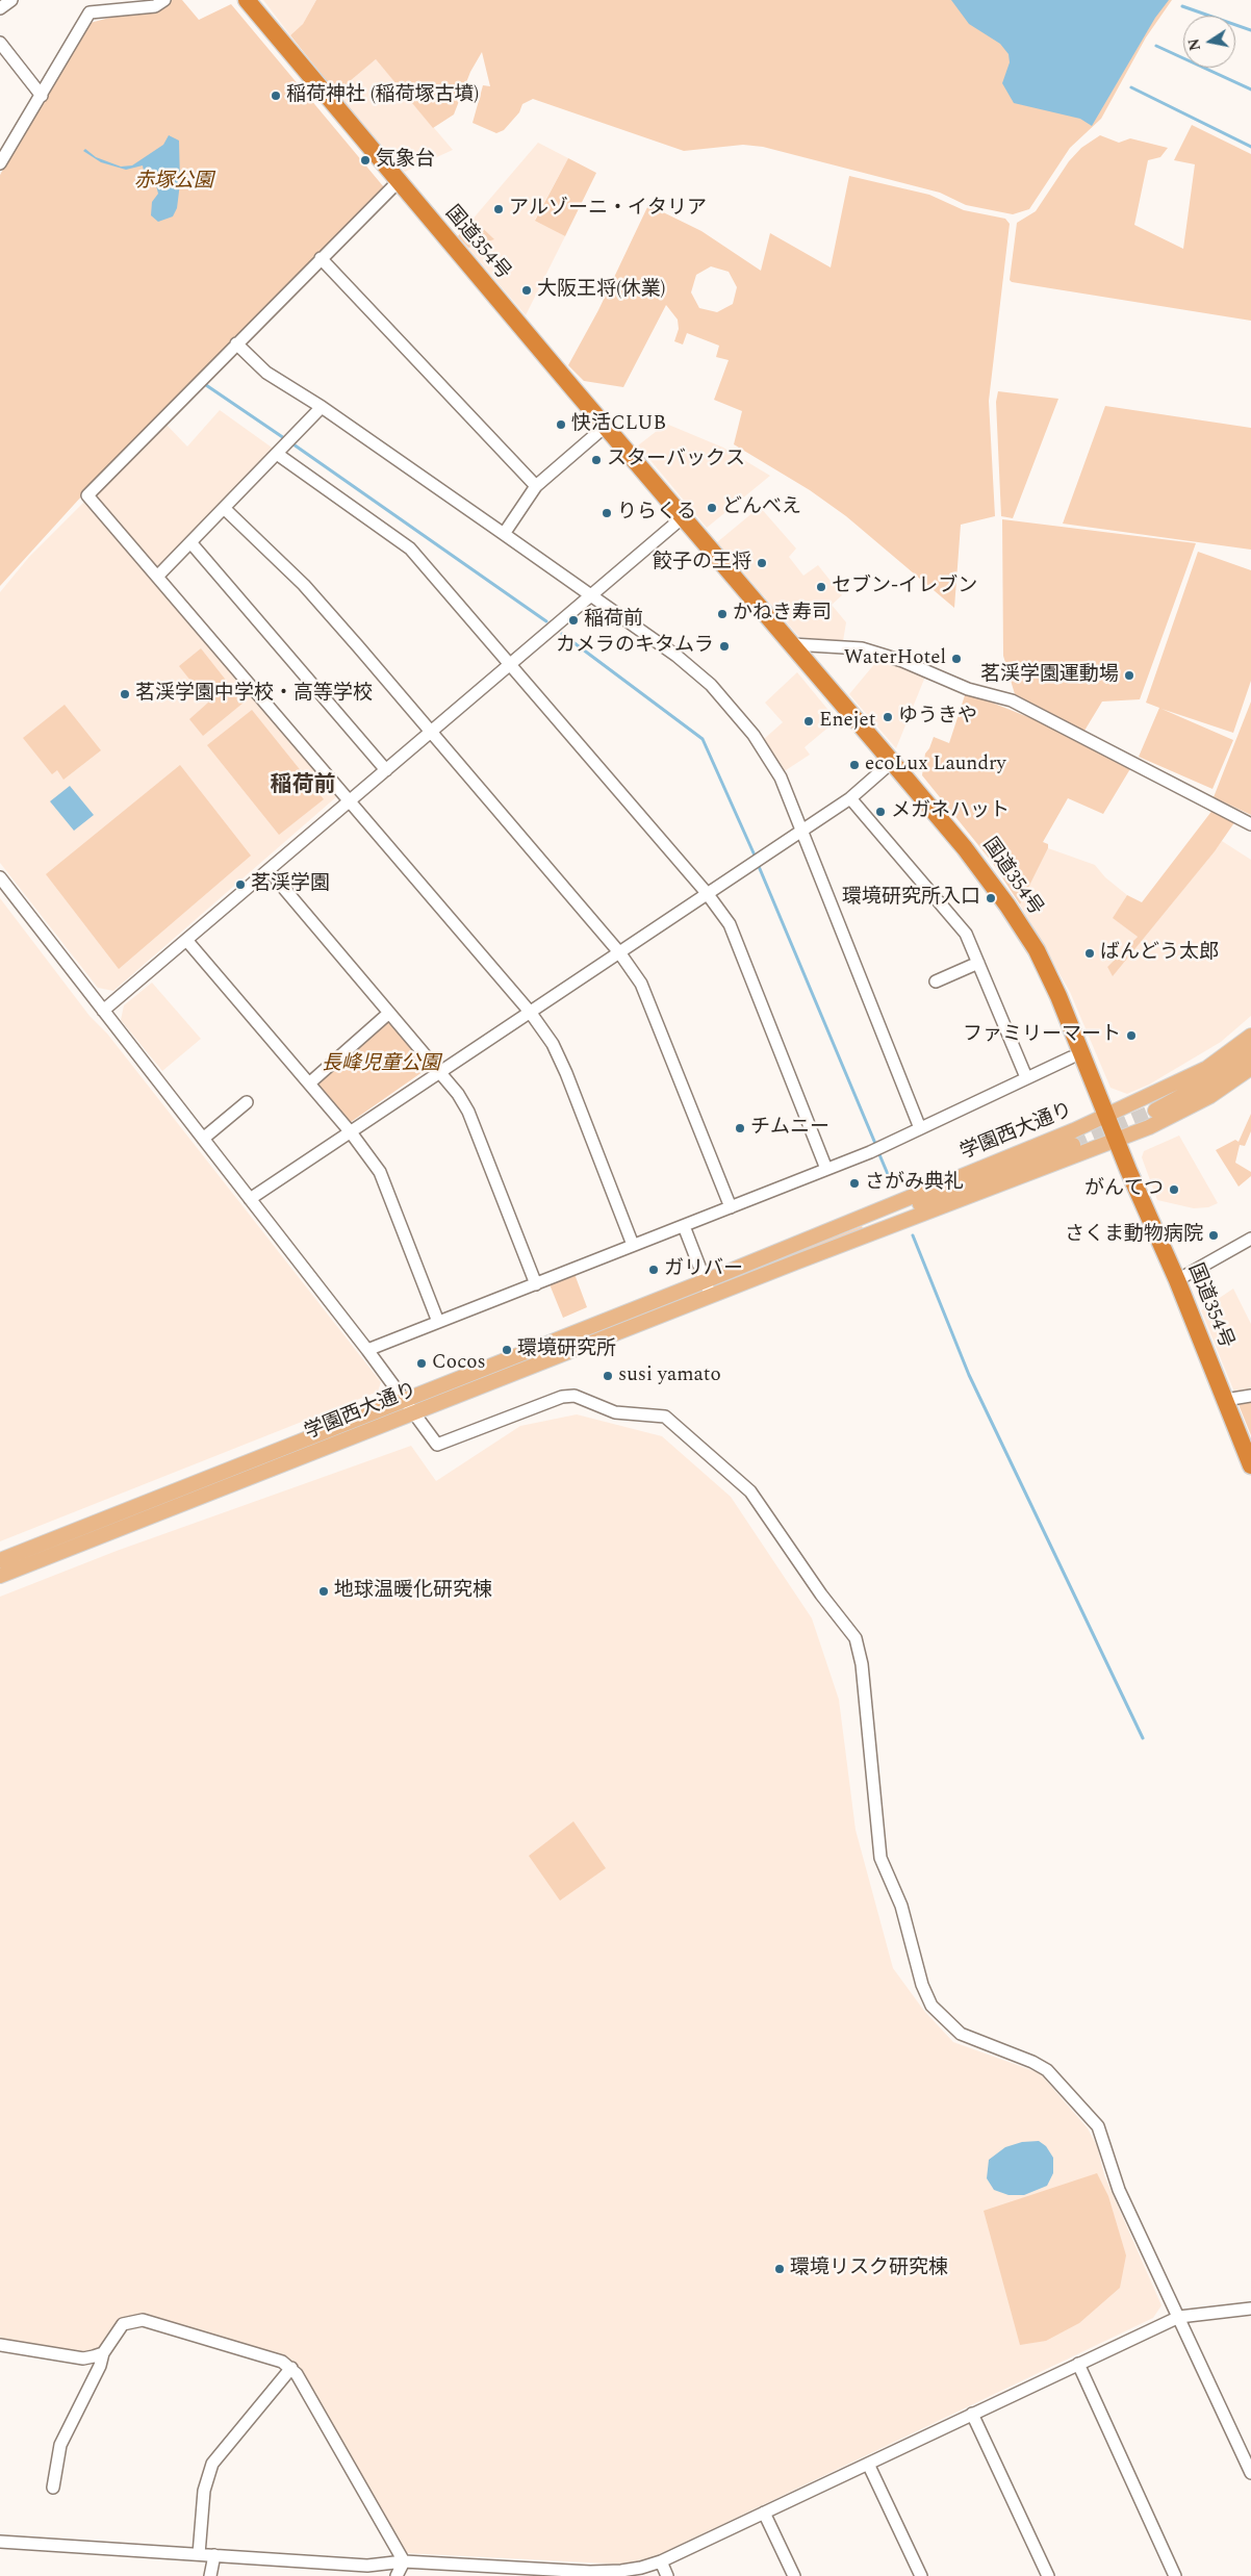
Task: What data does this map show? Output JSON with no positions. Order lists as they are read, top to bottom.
{
  "streets": {
    "highway": ["国道354号"],
    "main road": ["学園西大通り"]
  },
  "crossings": [
    ["国道354号", "学園西大通り"]
  ],
  "districts": ["稲荷前"],
  "parks": ["赤塚公園", "長峰児童公園"],
  "places": [
    "稲荷神社 (稲荷塚古墳)",
    "気象台",
    "アルゾーニ・イタリア",
    "大阪王将(休業)",
    "快活CLUB",
    "スターバックス",
    "どんべえ",
    "りらくる",
    "餃子の王将",
    "セブン-イレブン",
    "かねき寿司",
    "稲荷前",
    "カメラのキタムラ",
    "WaterHotel",
    "茗渓学園運動場",
    "茗渓学園中学校・高等学校",
    "ゆうきや",
    "Enejet",
    "ecoLux Laundry",
    "メガネハット",
    "茗渓学園",
    "環境研究所入口",
    "ばんどう太郎",
    "ファミリーマート",
    "チムニー",
    "さがみ典礼",
    "がんてつ",
    "さくま動物病院",
    "ガリバー",
    "環境研究所",
    "Cocos",
    "susi yamato",
    "地球温暖化研究棟",
    "環境リスク研究棟"
  ],
  "north": "left"
}
